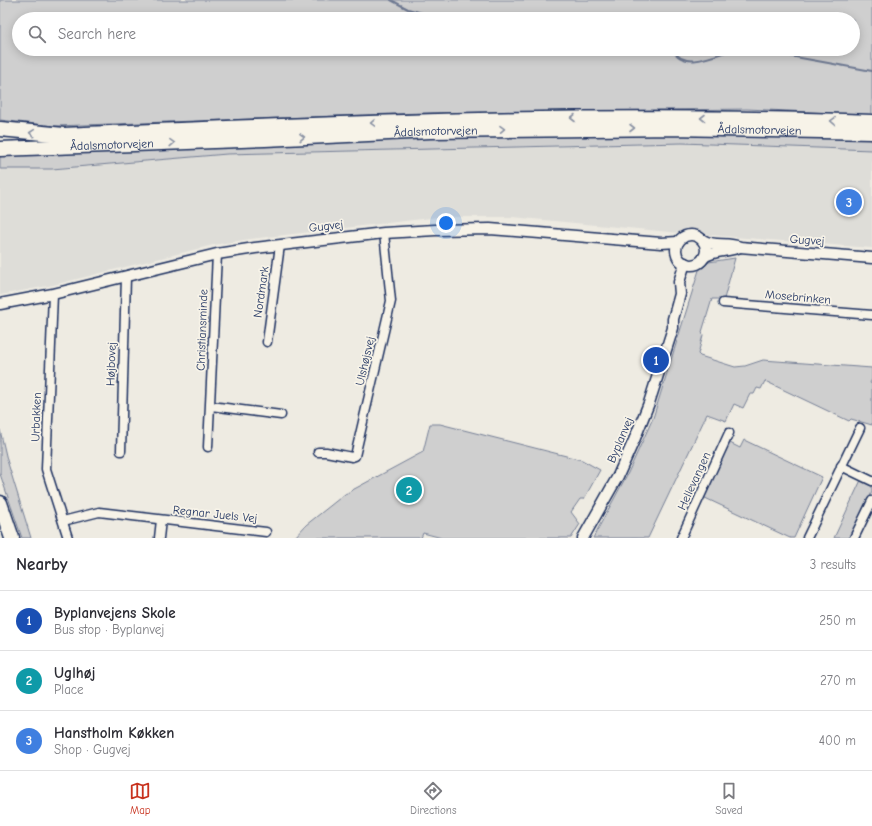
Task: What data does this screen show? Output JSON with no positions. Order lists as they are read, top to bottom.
{
  "streets": {
    "highway": ["Ådalsmotorvejen"],
    "street": [
      "Gugvej",
      "Nordmark",
      "Mosebrinken",
      "Christiansminde",
      "Ulshøjsvej",
      "Højbovej",
      "Urbakken",
      "Byplanvej",
      "Hellevangen",
      "Regnar Juels Vej"
    ]
  },
  "crossings": [
    ["Gugvej", "Nordmark"],
    ["Gugvej", "Christiansminde"],
    ["Gugvej", "Ulshøjsvej"],
    ["Gugvej", "Højbovej"],
    ["Gugvej", "Urbakken"],
    ["Gugvej", "Byplanvej"],
    ["Urbakken", "Regnar Juels Vej"]
  ],
  "page": {
    "search": "Search here",
    "pins": ["3", "1", "2"],
    "heading": ["Nearby", "3 results"],
    "list": [
      {
        "mark": "1",
        "name": "Byplanvejens Skole",
        "note": "Bus stop · Byplanvej",
        "value": "250 m"
      },
      {
        "mark": "2",
        "name": "Uglhøj",
        "note": "Place",
        "value": "270 m"
      },
      {
        "mark": "3",
        "name": "Hanstholm Køkken",
        "note": "Shop · Gugvej",
        "value": "400 m"
      }
    ],
    "nav": ["Map", "Directions", "Saved"]
  }
}
